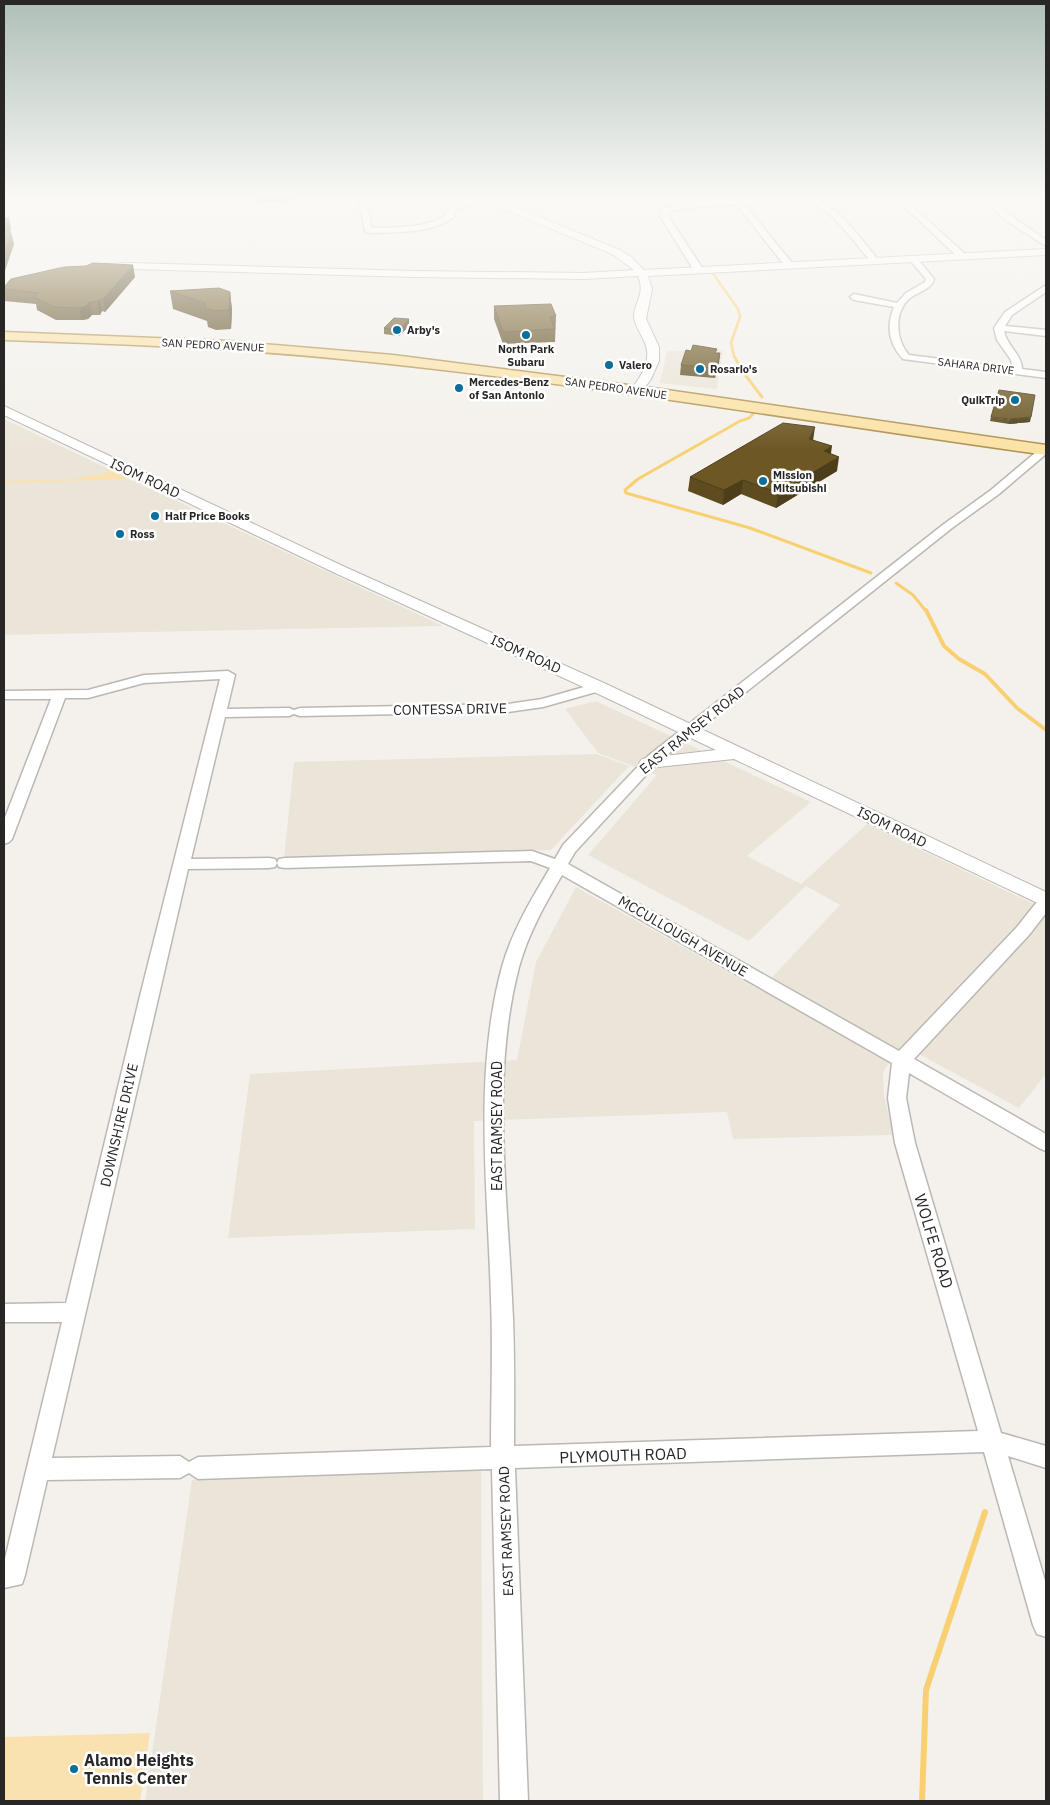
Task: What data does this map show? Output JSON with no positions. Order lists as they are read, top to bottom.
{
  "streets": {
    "main road": ["SAN PEDRO AVENUE"],
    "street": [
      "SAHARA DRIVE",
      "ISOM ROAD",
      "CONTESSA DRIVE",
      "EAST RAMSEY ROAD",
      "MCCULLOUGH AVENUE",
      "DOWNSHIRE DRIVE",
      "WOLFE ROAD",
      "PLYMOUTH ROAD"
    ]
  },
  "crossings": [
    ["SAN PEDRO AVENUE", "EAST RAMSEY ROAD"],
    ["ISOM ROAD", "CONTESSA DRIVE"],
    ["ISOM ROAD", "EAST RAMSEY ROAD"],
    ["CONTESSA DRIVE", "DOWNSHIRE DRIVE"],
    ["EAST RAMSEY ROAD", "MCCULLOUGH AVENUE"],
    ["EAST RAMSEY ROAD", "PLYMOUTH ROAD"],
    ["MCCULLOUGH AVENUE", "DOWNSHIRE DRIVE"],
    ["MCCULLOUGH AVENUE", "WOLFE ROAD"],
    ["DOWNSHIRE DRIVE", "PLYMOUTH ROAD"],
    ["WOLFE ROAD", "PLYMOUTH ROAD"]
  ],
  "places": [
    "Arby's",
    "North Park Subaru",
    "Valero",
    "Rosario's",
    "Mercedes-Benz of San Antonio",
    "QuikTrip",
    "Mission Mitsubishi",
    "Half Price Books",
    "Ross",
    "Alamo Heights Tennis Center"
  ]
}
